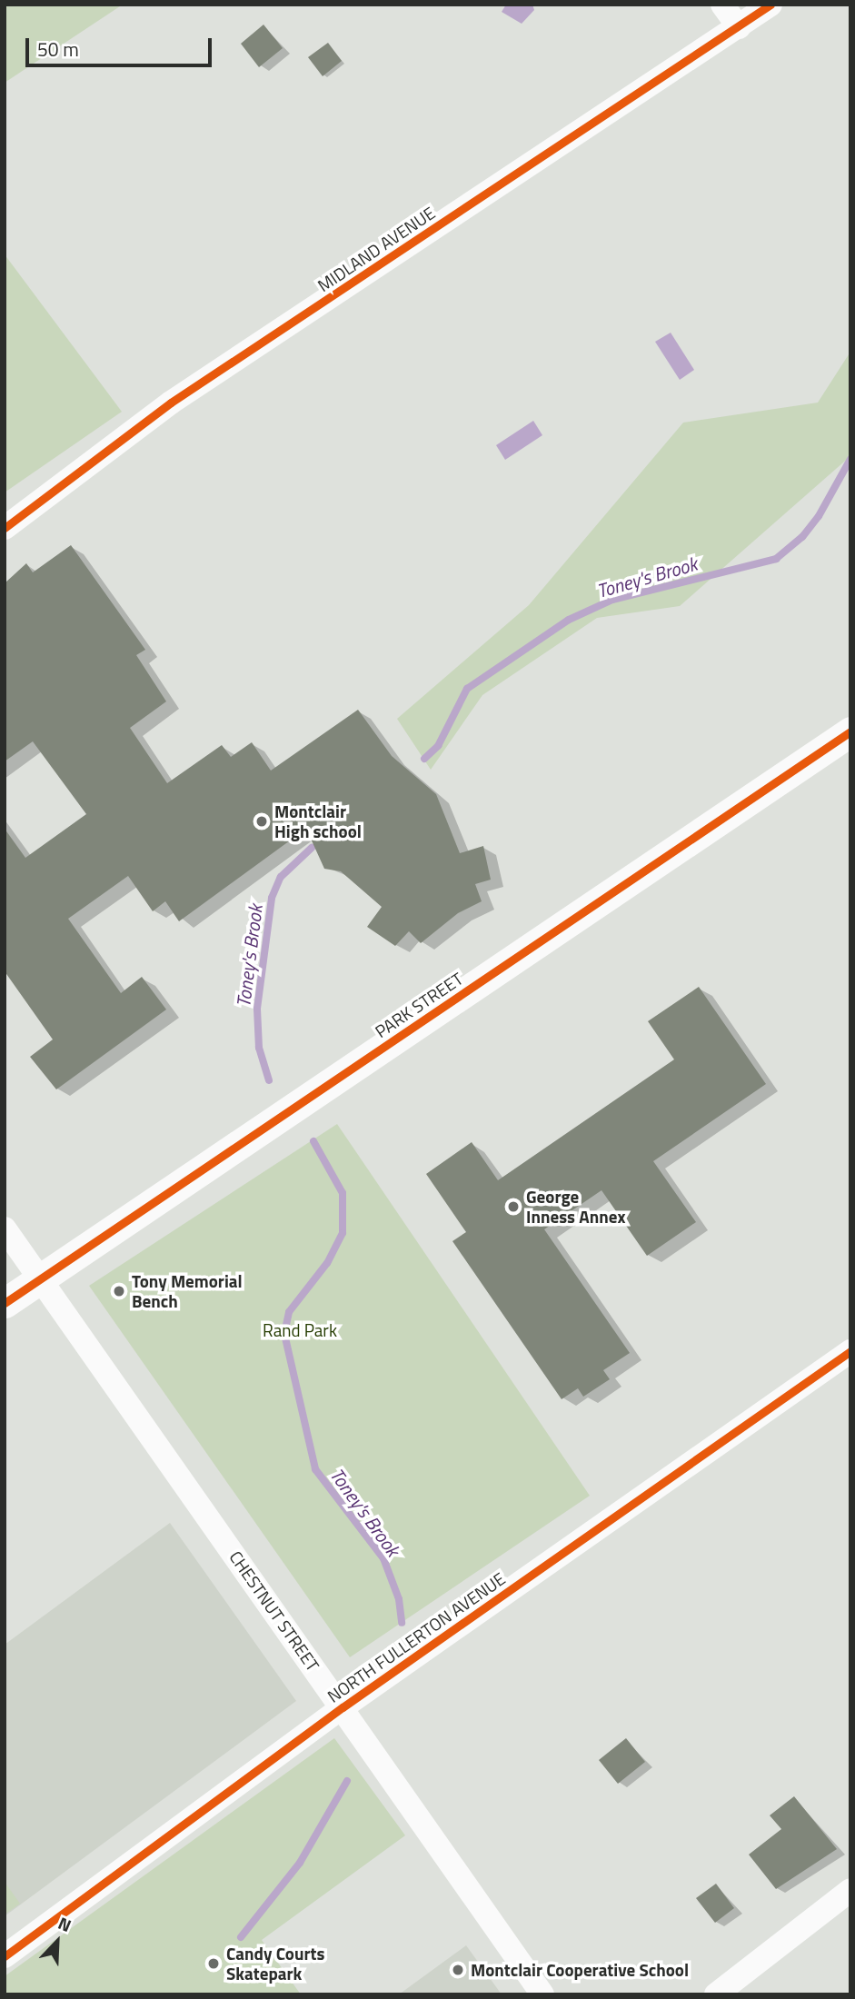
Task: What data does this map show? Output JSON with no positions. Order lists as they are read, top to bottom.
{
  "streets": {
    "street": [
      "MIDLAND AVENUE",
      "PARK STREET",
      "CHESTNUT STREET",
      "NORTH FULLERTON AVENUE"
    ]
  },
  "crossings": [
    ["PARK STREET", "CHESTNUT STREET"],
    ["CHESTNUT STREET", "NORTH FULLERTON AVENUE"]
  ],
  "water": ["Toney's Brook"],
  "parks": ["Rand Park"],
  "places": [
    "Montclair High school",
    "George Inness Annex",
    "Tony Memorial Bench",
    "Candy Courts Skatepark",
    "Montclair Cooperative School"
  ],
  "scale_bar": "50 m",
  "north": "top right"
}
